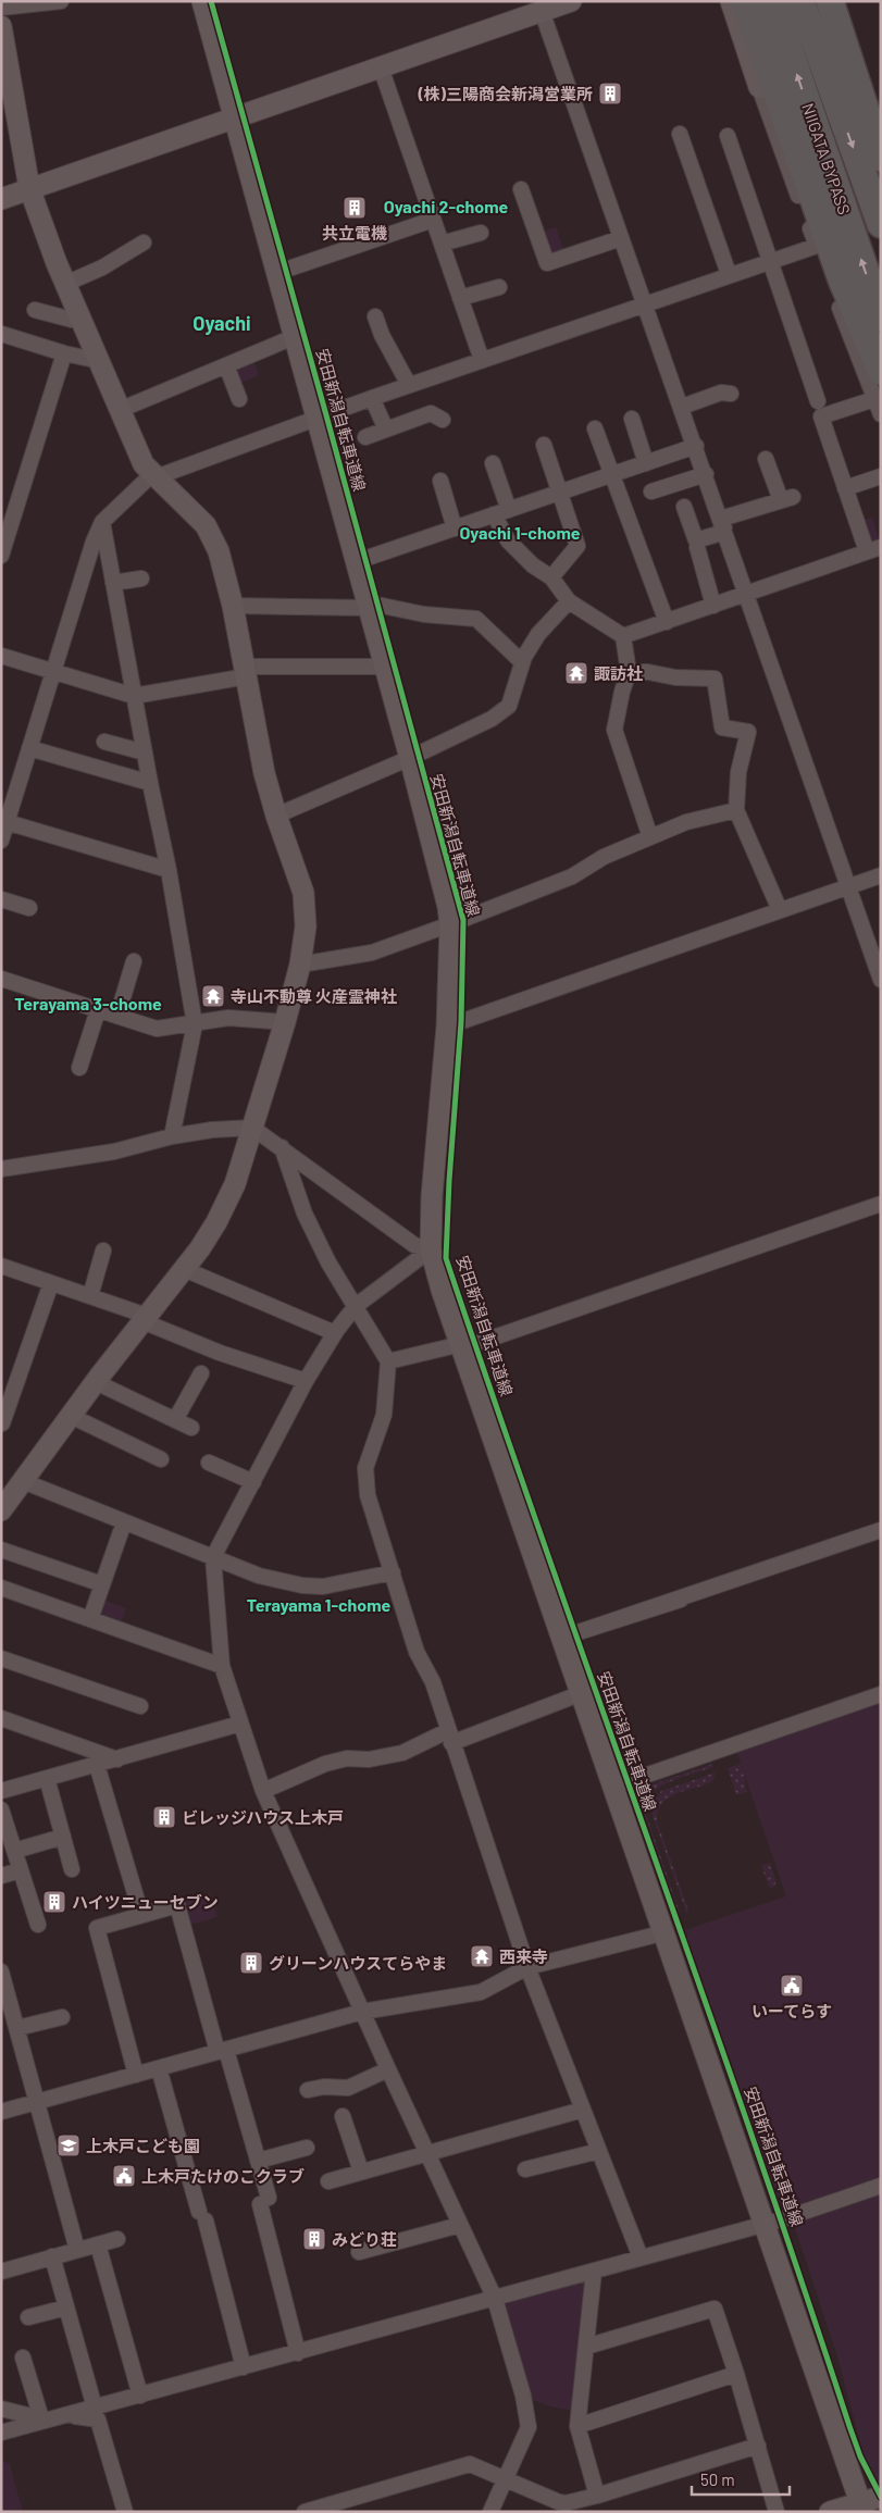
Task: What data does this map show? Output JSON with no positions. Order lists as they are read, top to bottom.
{
  "streets": {
    "highway": ["NIIGATA BYPASS"],
    "cycle path": ["安田新潟自転車道線"]
  },
  "districts": [
    "Oyachi 2-chome",
    "Oyachi",
    "Oyachi 1-chome",
    "Terayama 3-chome",
    "Terayama 1-chome"
  ],
  "places": {
    "building": [
      "(株)三陽商会新潟営業所",
      "共立電機",
      "ビレッジハウス上木戸",
      "ハイツニューセブン",
      "グリーンハウスてらやま",
      "みどり荘"
    ],
    "temple": ["諏訪社", "寺山不動尊 火産霊神社", "西来寺"],
    "public building": ["いーてらす", "上木戸たけのこクラブ"],
    "school or university": ["上木戸こども園"]
  },
  "scale_bar": "50 m"
}
